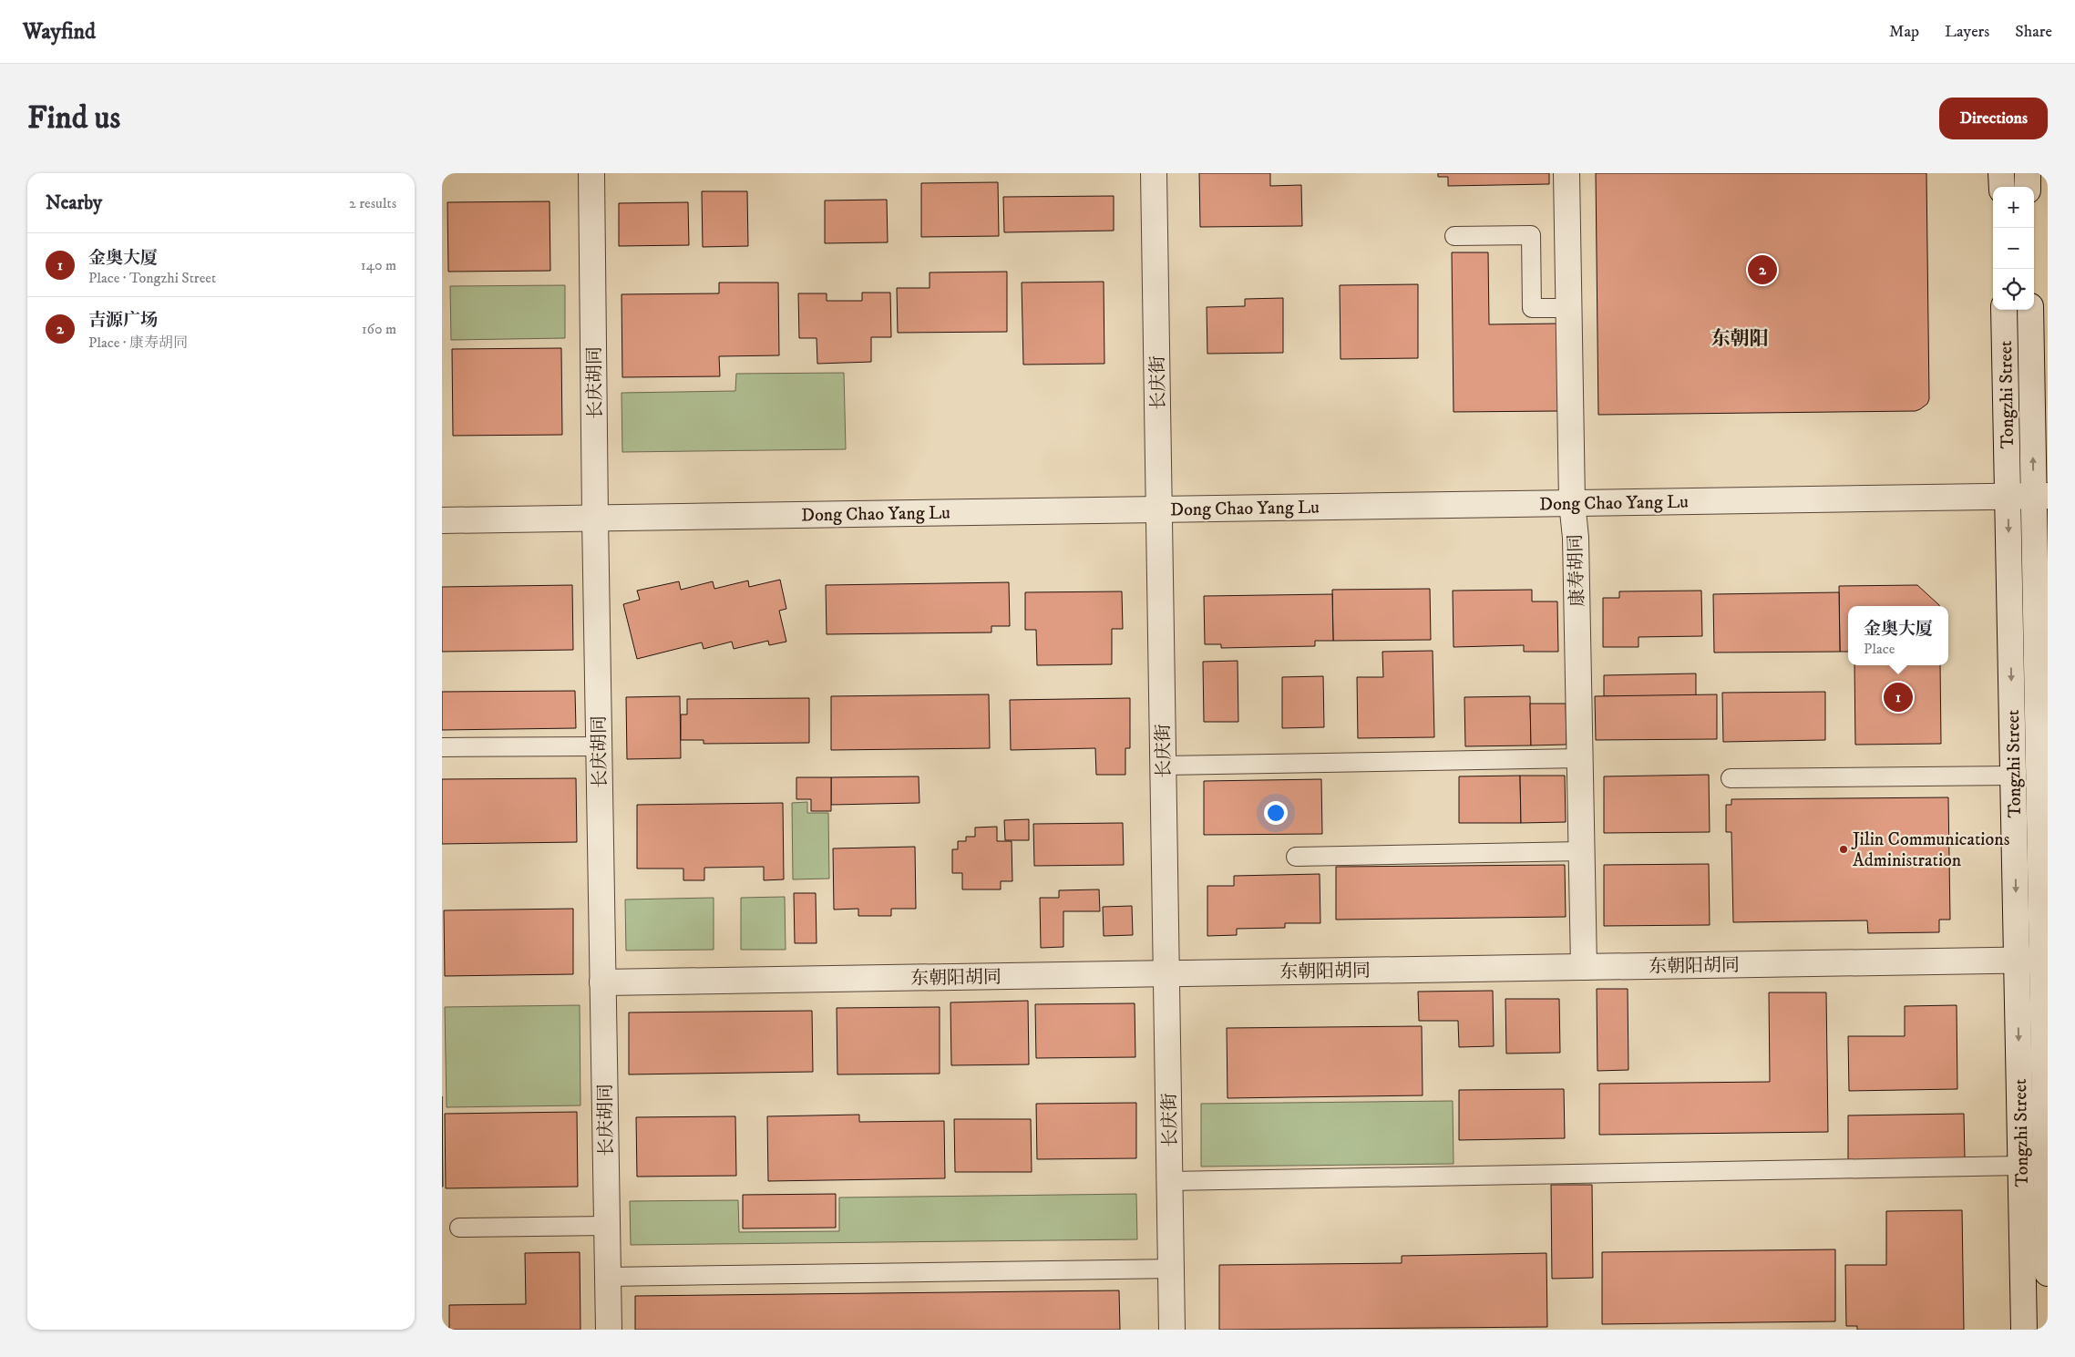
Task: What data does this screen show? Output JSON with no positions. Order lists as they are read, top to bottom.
{
  "streets": {
    "street": [
      "长庆胡同",
      "长庆街",
      "Tongzhi Street",
      "Dong Chao Yang Lu",
      "康寿胡同",
      "东朝阳胡同"
    ]
  },
  "crossings": [
    ["长庆胡同", "Dong Chao Yang Lu"],
    ["长庆胡同", "东朝阳胡同"],
    ["长庆街", "Dong Chao Yang Lu"],
    ["长庆街", "东朝阳胡同"],
    ["Tongzhi Street", "Dong Chao Yang Lu"],
    ["Tongzhi Street", "东朝阳胡同"],
    ["Dong Chao Yang Lu", "康寿胡同"],
    ["康寿胡同", "东朝阳胡同"]
  ],
  "districts": ["东朝阳"],
  "places": ["Jilin Communications Administration"],
  "page": {
    "header": "Wayfind",
    "nav": ["Map", "Layers", "Share"],
    "buttons": "Directions",
    "title": "Find us",
    "heading": ["Nearby", "2 results"],
    "map_buttons": ["+", "−"],
    "list": [
      {
        "mark": "1",
        "name": "金奥大厦",
        "note": "Place · Tongzhi Street",
        "value": "140 m"
      },
      {
        "mark": "2",
        "name": "吉源广场",
        "note": "Place · 康寿胡同",
        "value": "160 m"
      }
    ],
    "pins": ["2", "1"],
    "popup": ["金奥大厦", "Place"]
  }
}
